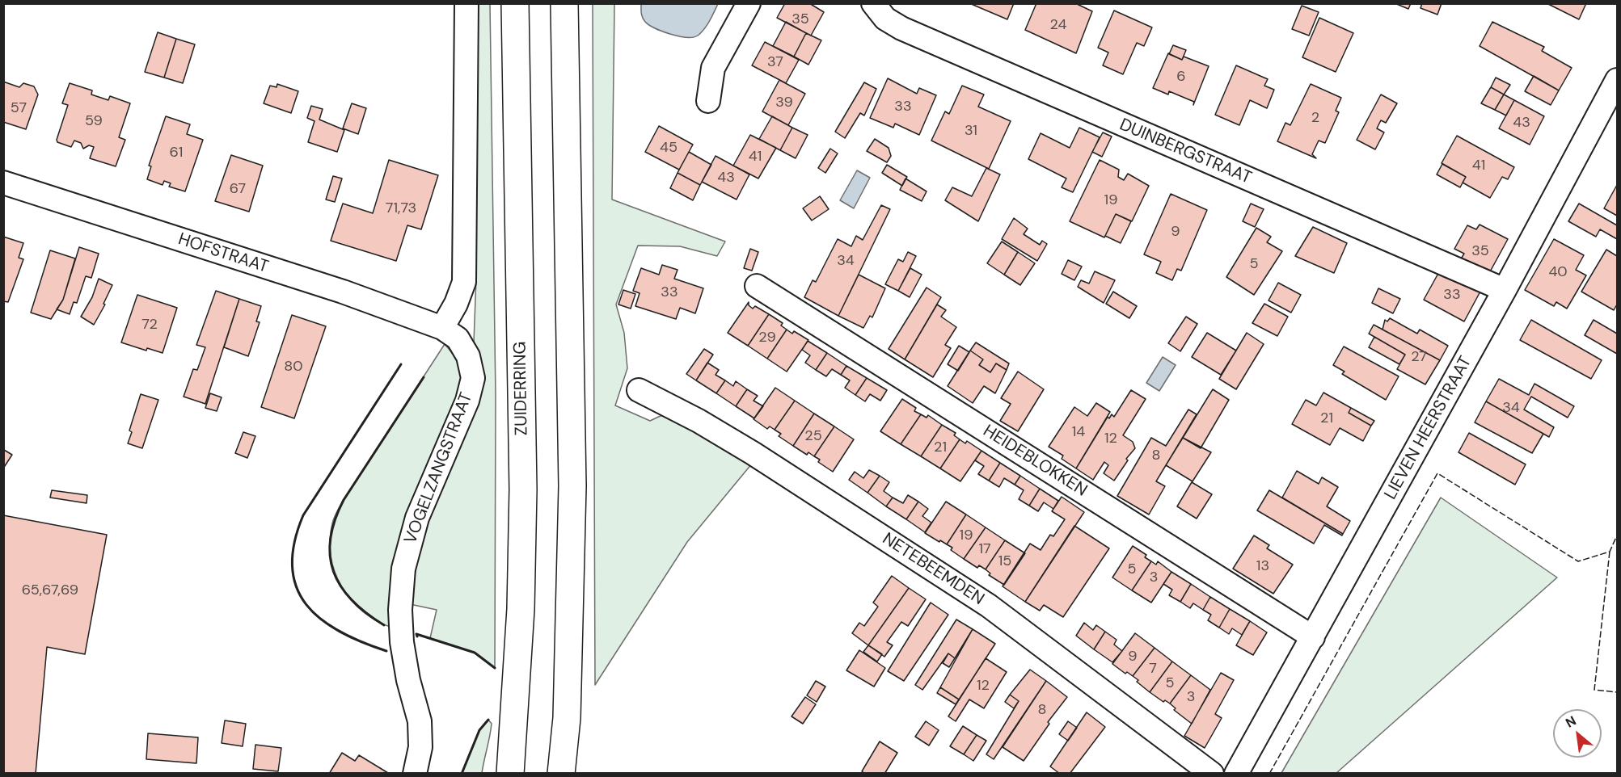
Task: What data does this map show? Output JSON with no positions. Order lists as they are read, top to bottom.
{
  "streets": {
    "highway": ["ZUIDERRING"],
    "street": [
      "DUINBERGSTRAAT",
      "HOFSTRAAT",
      "LIEVEN HEERSTRAAT",
      "HEIDEBLOKKEN",
      "VOGELZANGSTRAAT",
      "NETEBEEMDEN"
    ]
  },
  "crossings": [
    ["DUINBERGSTRAAT", "LIEVEN HEERSTRAAT"],
    ["HOFSTRAAT", "VOGELZANGSTRAAT"],
    ["LIEVEN HEERSTRAAT", "HEIDEBLOKKEN"]
  ],
  "house_numbers": [
    "35",
    "24",
    "37",
    "6",
    "39",
    "33",
    "57",
    "2",
    "59",
    "43",
    "31",
    "45",
    "61",
    "41",
    "41",
    "43",
    "67",
    "19",
    "71,73",
    "9",
    "35",
    "34",
    "5",
    "40",
    "33",
    "33",
    "72",
    "29",
    "27",
    "80",
    "34",
    "21",
    "14",
    "25",
    "12",
    "21",
    "8",
    "19",
    "17",
    "15",
    "13",
    "5",
    "3",
    "65,67,69",
    "9",
    "7",
    "5",
    "12",
    "3",
    "8"
  ],
  "north": "top left"
}
